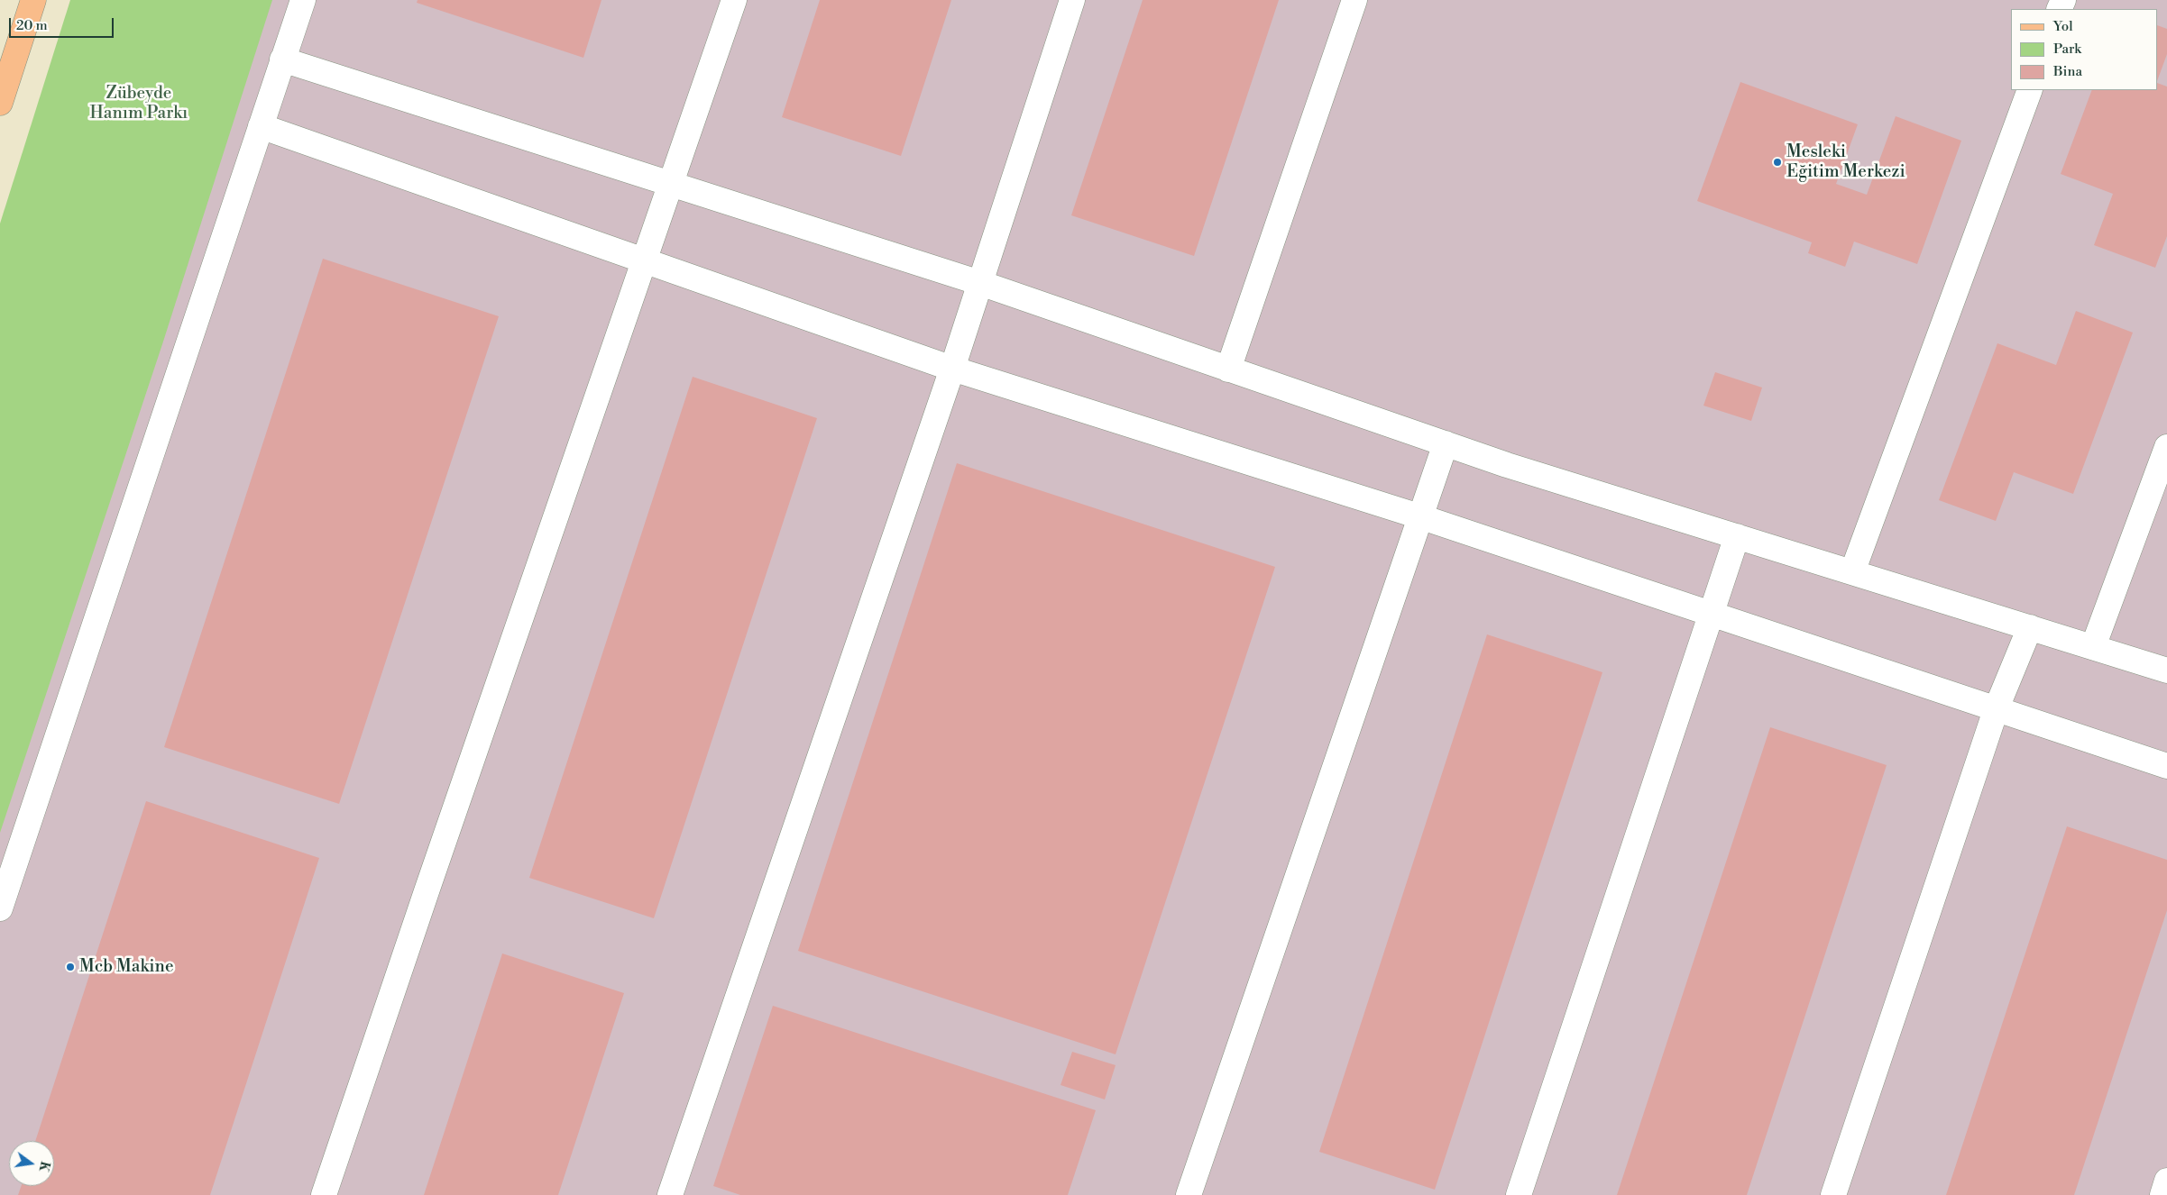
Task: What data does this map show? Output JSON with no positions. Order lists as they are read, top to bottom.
{
  "parks": ["Zübeyde Hanım Parkı"],
  "places": ["Mesleki Eğitim Merkezi", "Mcb Makine"],
  "legend": ["Yol", "Park", "Bina"],
  "scale_bar": "20 m",
  "north": "right"
}
